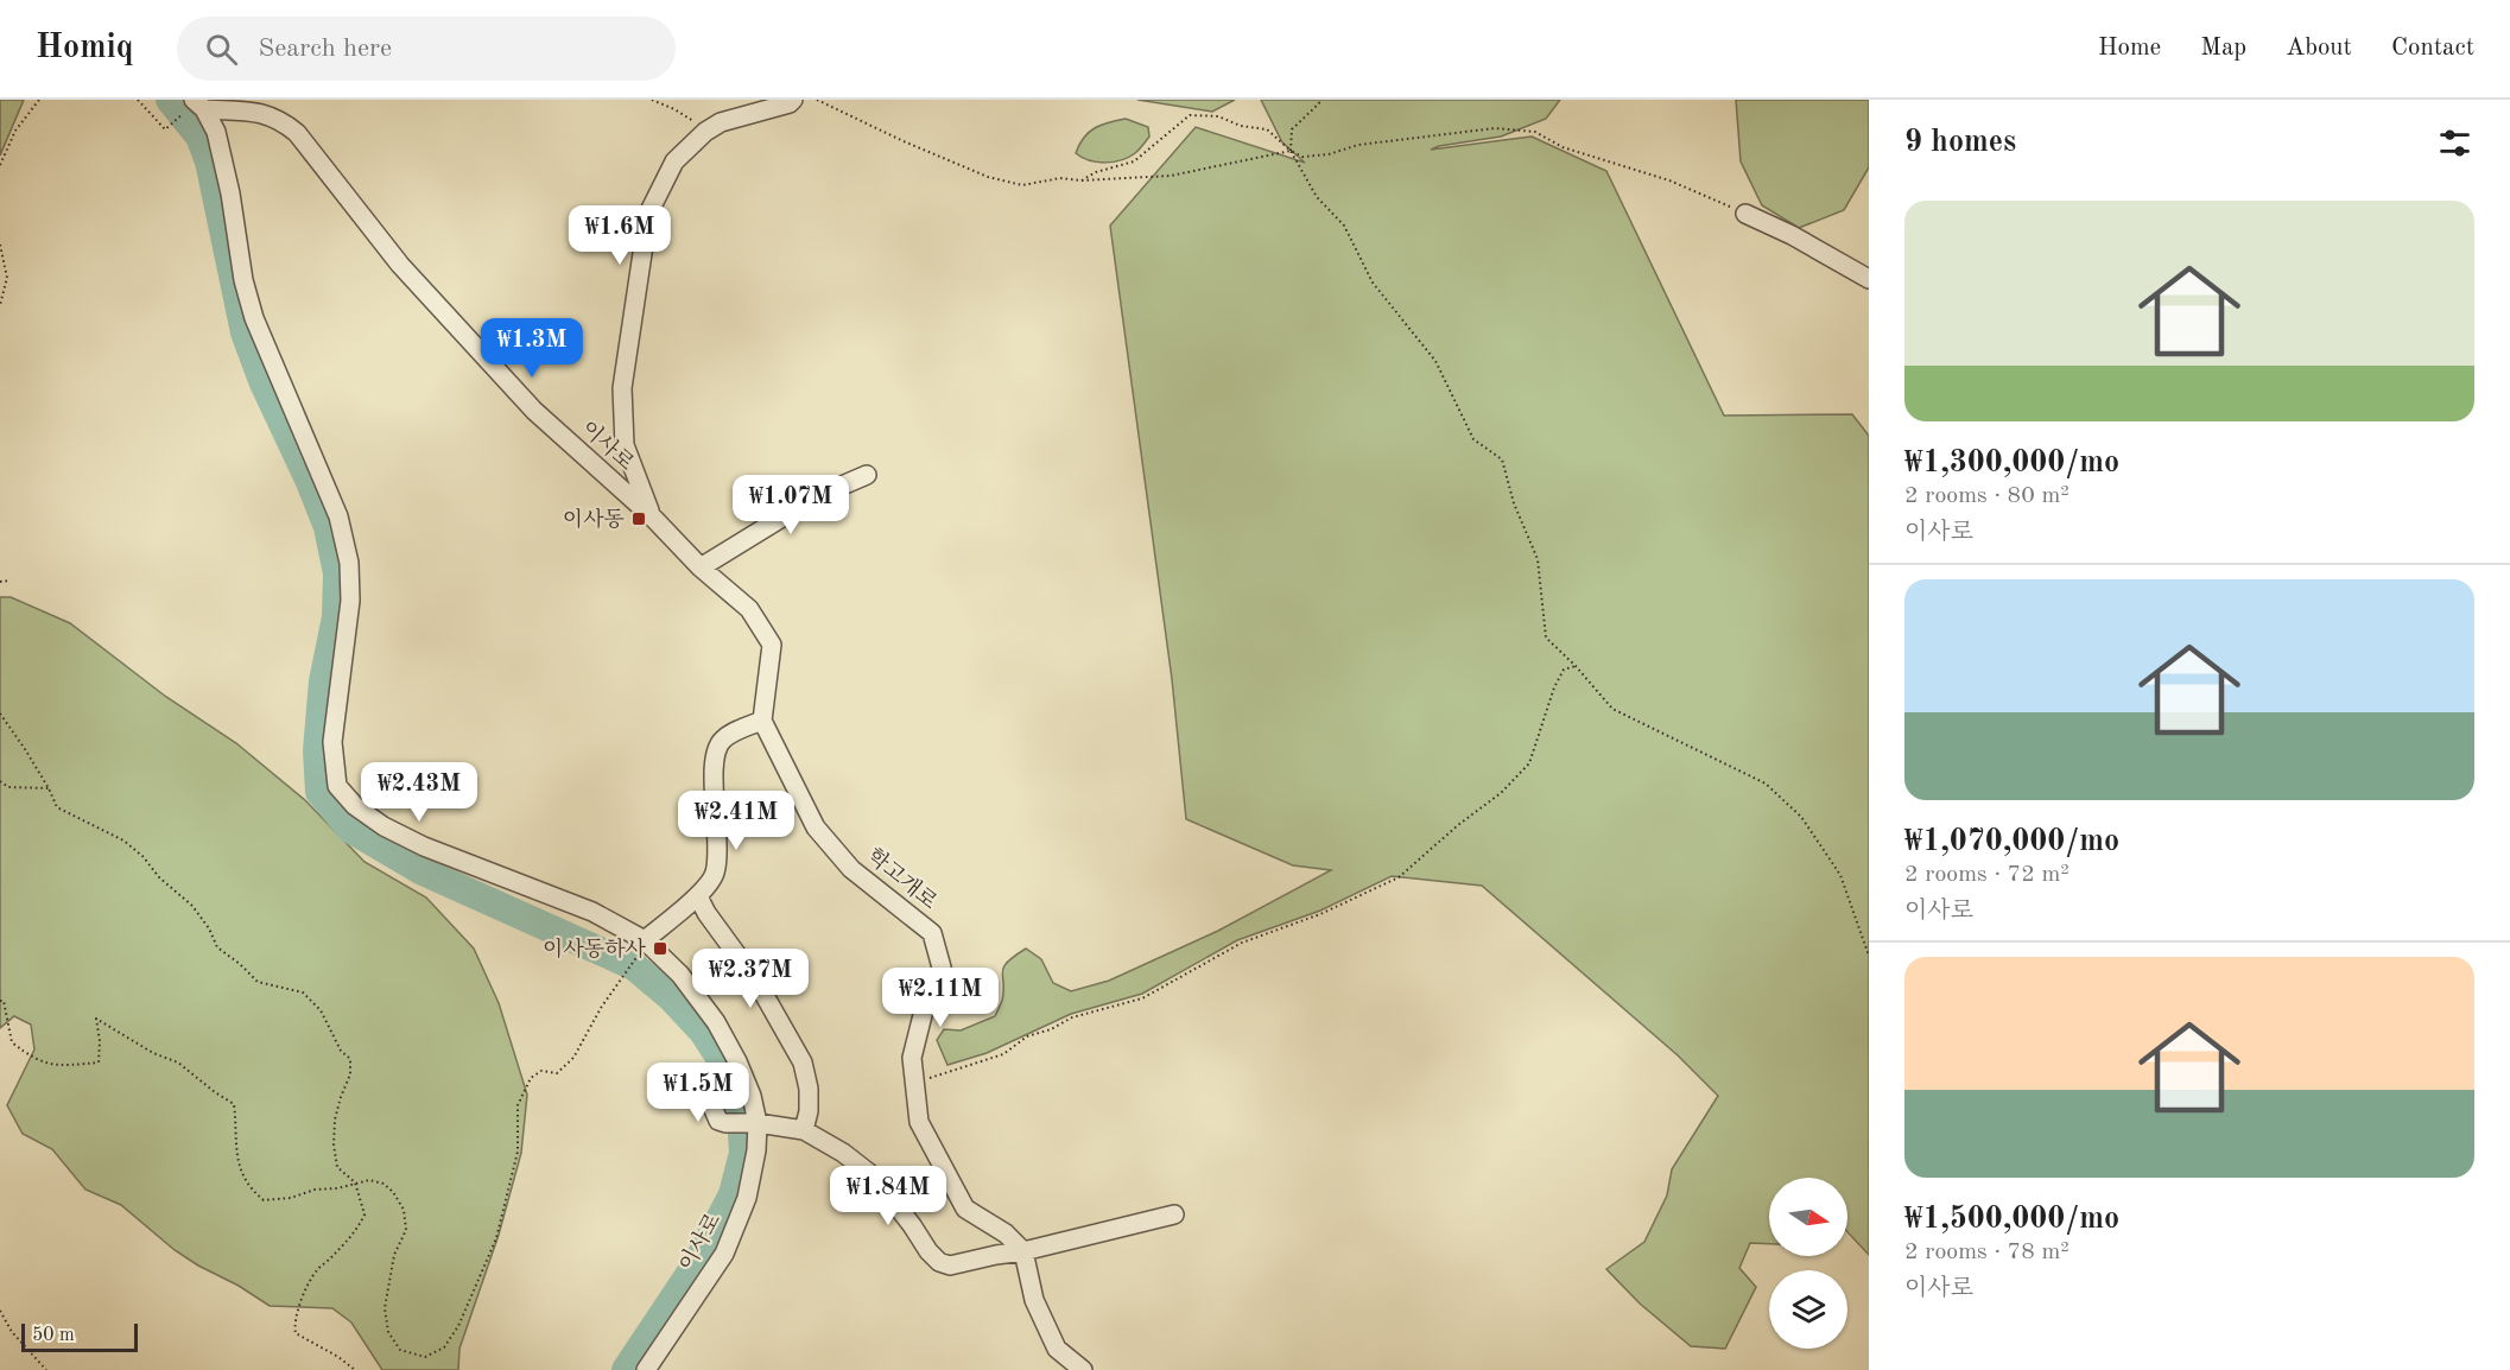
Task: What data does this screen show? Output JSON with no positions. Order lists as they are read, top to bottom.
{
  "streets": {
    "street": ["이사로", "학고개로"]
  },
  "crossings": [
    ["이사로", "학고개로"]
  ],
  "places": {
    "transit": ["이사동", "이사동하사"]
  },
  "scale_bar": "50 m",
  "north": "right",
  "page": {
    "header": "Homiq",
    "search": "Search here",
    "nav": [
      "Home",
      "Map",
      "About",
      "Contact"
    ],
    "heading": "9 homes",
    "list": [
      {
        "name": "₩1,300,000/mo",
        "note": "2 rooms · 80 m² · 이사로"
      },
      {
        "name": "₩1,070,000/mo",
        "note": "2 rooms · 72 m² · 이사로"
      },
      {
        "name": "₩1,500,000/mo",
        "note": "2 rooms · 78 m² · 이사로"
      }
    ],
    "price": [
      "₩1.6M",
      "₩1.3M",
      "₩1.07M",
      "₩2.43M",
      "₩2.41M",
      "₩2.37M",
      "₩2.11M",
      "₩1.5M",
      "₩1.84M"
    ],
    "scale": "50 m"
  }
}
